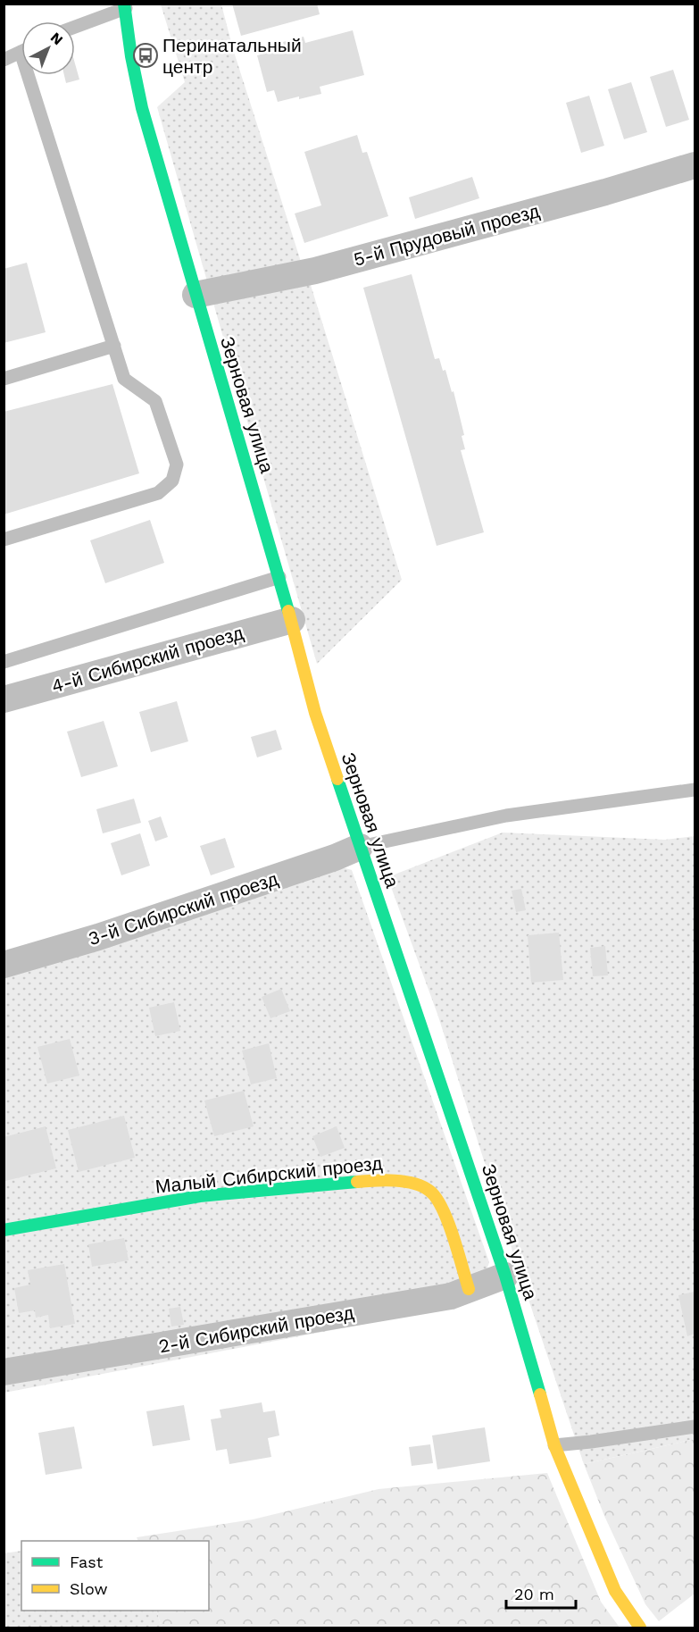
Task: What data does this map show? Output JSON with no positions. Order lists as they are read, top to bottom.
{
  "streets": {
    "street": [
      "5-й Прудовый проезд",
      "Зерновая улица",
      "4-й Сибирский проезд",
      "3-й Сибирский проезд",
      "Малый Сибирский проезд",
      "2-й Сибирский проезд"
    ]
  },
  "crossings": [
    ["5-й Прудовый проезд", "Зерновая улица"],
    ["Зерновая улица", "4-й Сибирский проезд"],
    ["Зерновая улица", "3-й Сибирский проезд"],
    ["Зерновая улица", "2-й Сибирский проезд"],
    ["Малый Сибирский проезд", "2-й Сибирский проезд"]
  ],
  "places": {
    "bus stop": ["Перинатальный центр"]
  },
  "legend": ["Fast", "Slow"],
  "scale_bar": "20 m",
  "north": "top right"
}
